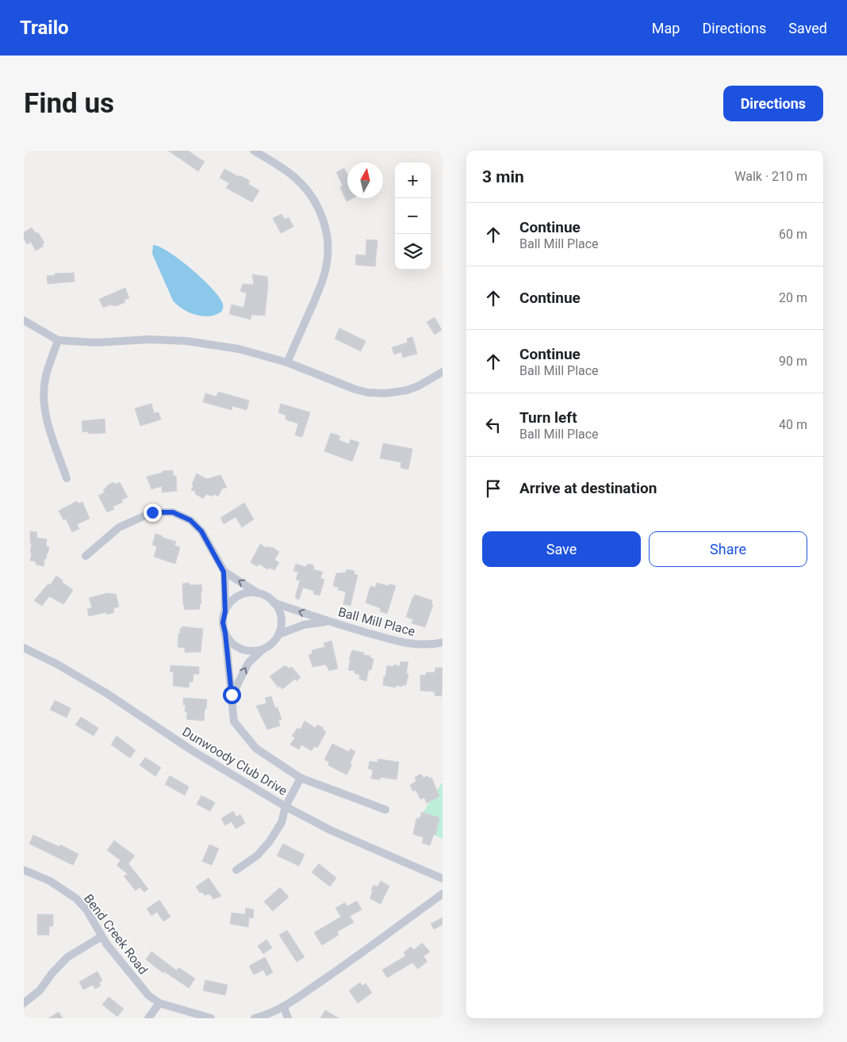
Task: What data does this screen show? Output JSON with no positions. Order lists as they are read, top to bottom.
{
  "streets": {
    "street": ["Ball Mill Place", "Dunwoody Club Drive", "Bend Creek Road"]
  },
  "north": "top",
  "page": {
    "header": "Trailo",
    "nav": ["Map", "Directions", "Saved"],
    "buttons": [
      "Directions",
      ["Save", "Share"]
    ],
    "title": "Find us",
    "heading": ["3 min", "Walk · 210 m"],
    "map_buttons": ["+", "−"],
    "list": [
      ["Continue", "Ball Mill Place", "60 m"],
      ["Continue", "20 m"],
      ["Continue", "Ball Mill Place", "90 m"],
      ["Turn left", "Ball Mill Place", "40 m"],
      "Arrive at destination"
    ]
  }
}
